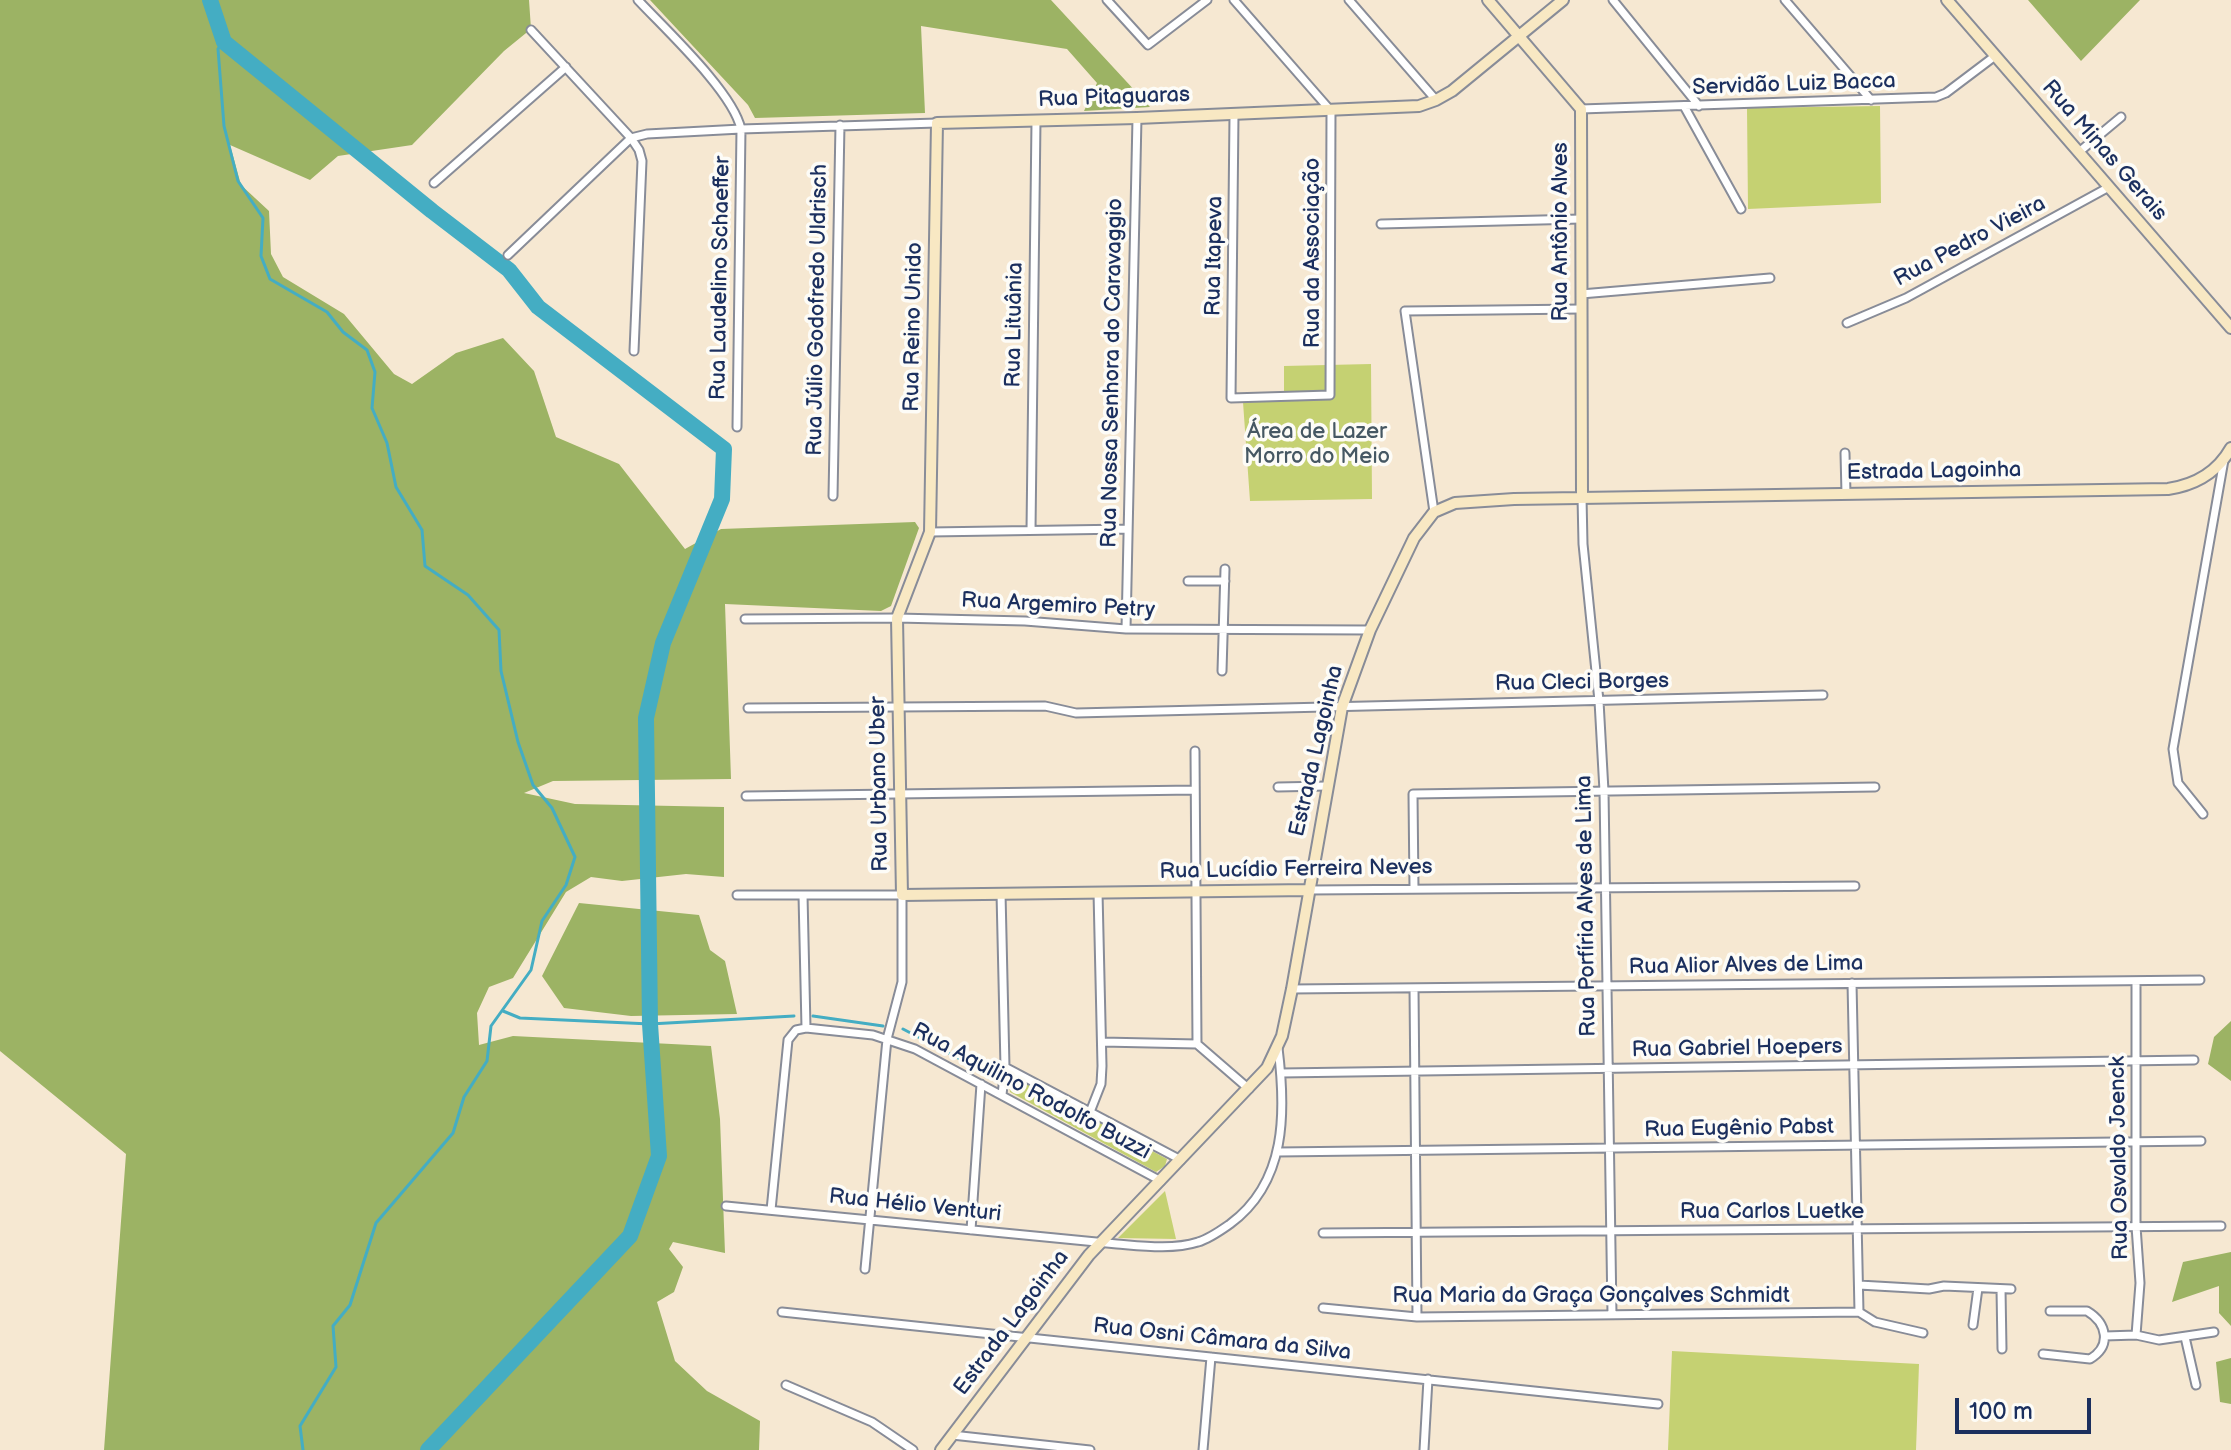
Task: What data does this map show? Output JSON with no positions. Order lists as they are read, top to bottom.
{
  "streets": {
    "street": [
      "Servidão Luiz Bacca",
      "Rua Pitaguaras",
      "Rua Minas Gerais",
      "Rua Antônio Alves",
      "Rua Pedro Vieira",
      "Rua da Associação",
      "Rua Itapeva",
      "Rua Laudelino Schaeffer",
      "Rua Júlio Godofredo Uldrisch",
      "Rua Lituânia",
      "Rua Reino Unido",
      "Rua Nossa Senhora do Caravaggio",
      "Estrada Lagoinha",
      "Rua Argemiro Petry",
      "Rua Cleci Borges",
      "Rua Urbano Uber",
      "Rua Lucídio Ferreira Neves",
      "Rua Porfíria Alves de Lima",
      "Rua Alior Alves de Lima",
      "Rua Gabriel Hoepers",
      "Rua Aquilino Rodolfo Buzzi",
      "Rua Eugênio Pabst",
      "Rua Osvaldo Joenck",
      "Rua Hélio Venturi",
      "Rua Carlos Luetke",
      "Rua Maria da Graça Gonçalves Schmidt",
      "Rua Osni Câmara da Silva"
    ]
  },
  "crossings": [
    ["Servidão Luiz Bacca", "Rua Minas Gerais"],
    ["Servidão Luiz Bacca", "Rua Antônio Alves"],
    ["Rua Pitaguaras", "Rua da Associação"],
    ["Rua Pitaguaras", "Rua Itapeva"],
    ["Rua Pitaguaras", "Rua Laudelino Schaeffer"],
    ["Rua Pitaguaras", "Rua Júlio Godofredo Uldrisch"],
    ["Rua Pitaguaras", "Rua Lituânia"],
    ["Rua Pitaguaras", "Rua Reino Unido"],
    ["Rua Pitaguaras", "Rua Nossa Senhora do Caravaggio"],
    ["Rua Minas Gerais", "Rua Pedro Vieira"],
    ["Rua Antônio Alves", "Estrada Lagoinha"],
    ["Rua Antônio Alves", "Rua Porfíria Alves de Lima"],
    ["Rua da Associação", "Rua Itapeva"],
    ["Rua Reino Unido", "Rua Urbano Uber"],
    ["Rua Nossa Senhora do Caravaggio", "Rua Argemiro Petry"],
    ["Estrada Lagoinha", "Rua Argemiro Petry"],
    ["Estrada Lagoinha", "Rua Cleci Borges"],
    ["Estrada Lagoinha", "Rua Lucídio Ferreira Neves"],
    ["Estrada Lagoinha", "Rua Porfíria Alves de Lima"],
    ["Estrada Lagoinha", "Rua Alior Alves de Lima"],
    ["Estrada Lagoinha", "Rua Gabriel Hoepers"],
    ["Estrada Lagoinha", "Rua Eugênio Pabst"],
    ["Estrada Lagoinha", "Rua Hélio Venturi"],
    ["Estrada Lagoinha", "Rua Osni Câmara da Silva"],
    ["Rua Argemiro Petry", "Rua Urbano Uber"],
    ["Rua Cleci Borges", "Rua Urbano Uber"],
    ["Rua Cleci Borges", "Rua Porfíria Alves de Lima"],
    ["Rua Urbano Uber", "Rua Lucídio Ferreira Neves"],
    ["Rua Urbano Uber", "Rua Aquilino Rodolfo Buzzi"],
    ["Rua Urbano Uber", "Rua Hélio Venturi"],
    ["Rua Lucídio Ferreira Neves", "Rua Porfíria Alves de Lima"],
    ["Rua Porfíria Alves de Lima", "Rua Alior Alves de Lima"],
    ["Rua Porfíria Alves de Lima", "Rua Gabriel Hoepers"],
    ["Rua Porfíria Alves de Lima", "Rua Eugênio Pabst"],
    ["Rua Porfíria Alves de Lima", "Rua Carlos Luetke"],
    ["Rua Porfíria Alves de Lima", "Rua Maria da Graça Gonçalves Schmidt"],
    ["Rua Alior Alves de Lima", "Rua Osvaldo Joenck"],
    ["Rua Gabriel Hoepers", "Rua Osvaldo Joenck"],
    ["Rua Eugênio Pabst", "Rua Osvaldo Joenck"],
    ["Rua Osvaldo Joenck", "Rua Carlos Luetke"]
  ],
  "parks": ["Área de Lazer Morro do Meio"],
  "scale_bar": "100 m"
}
